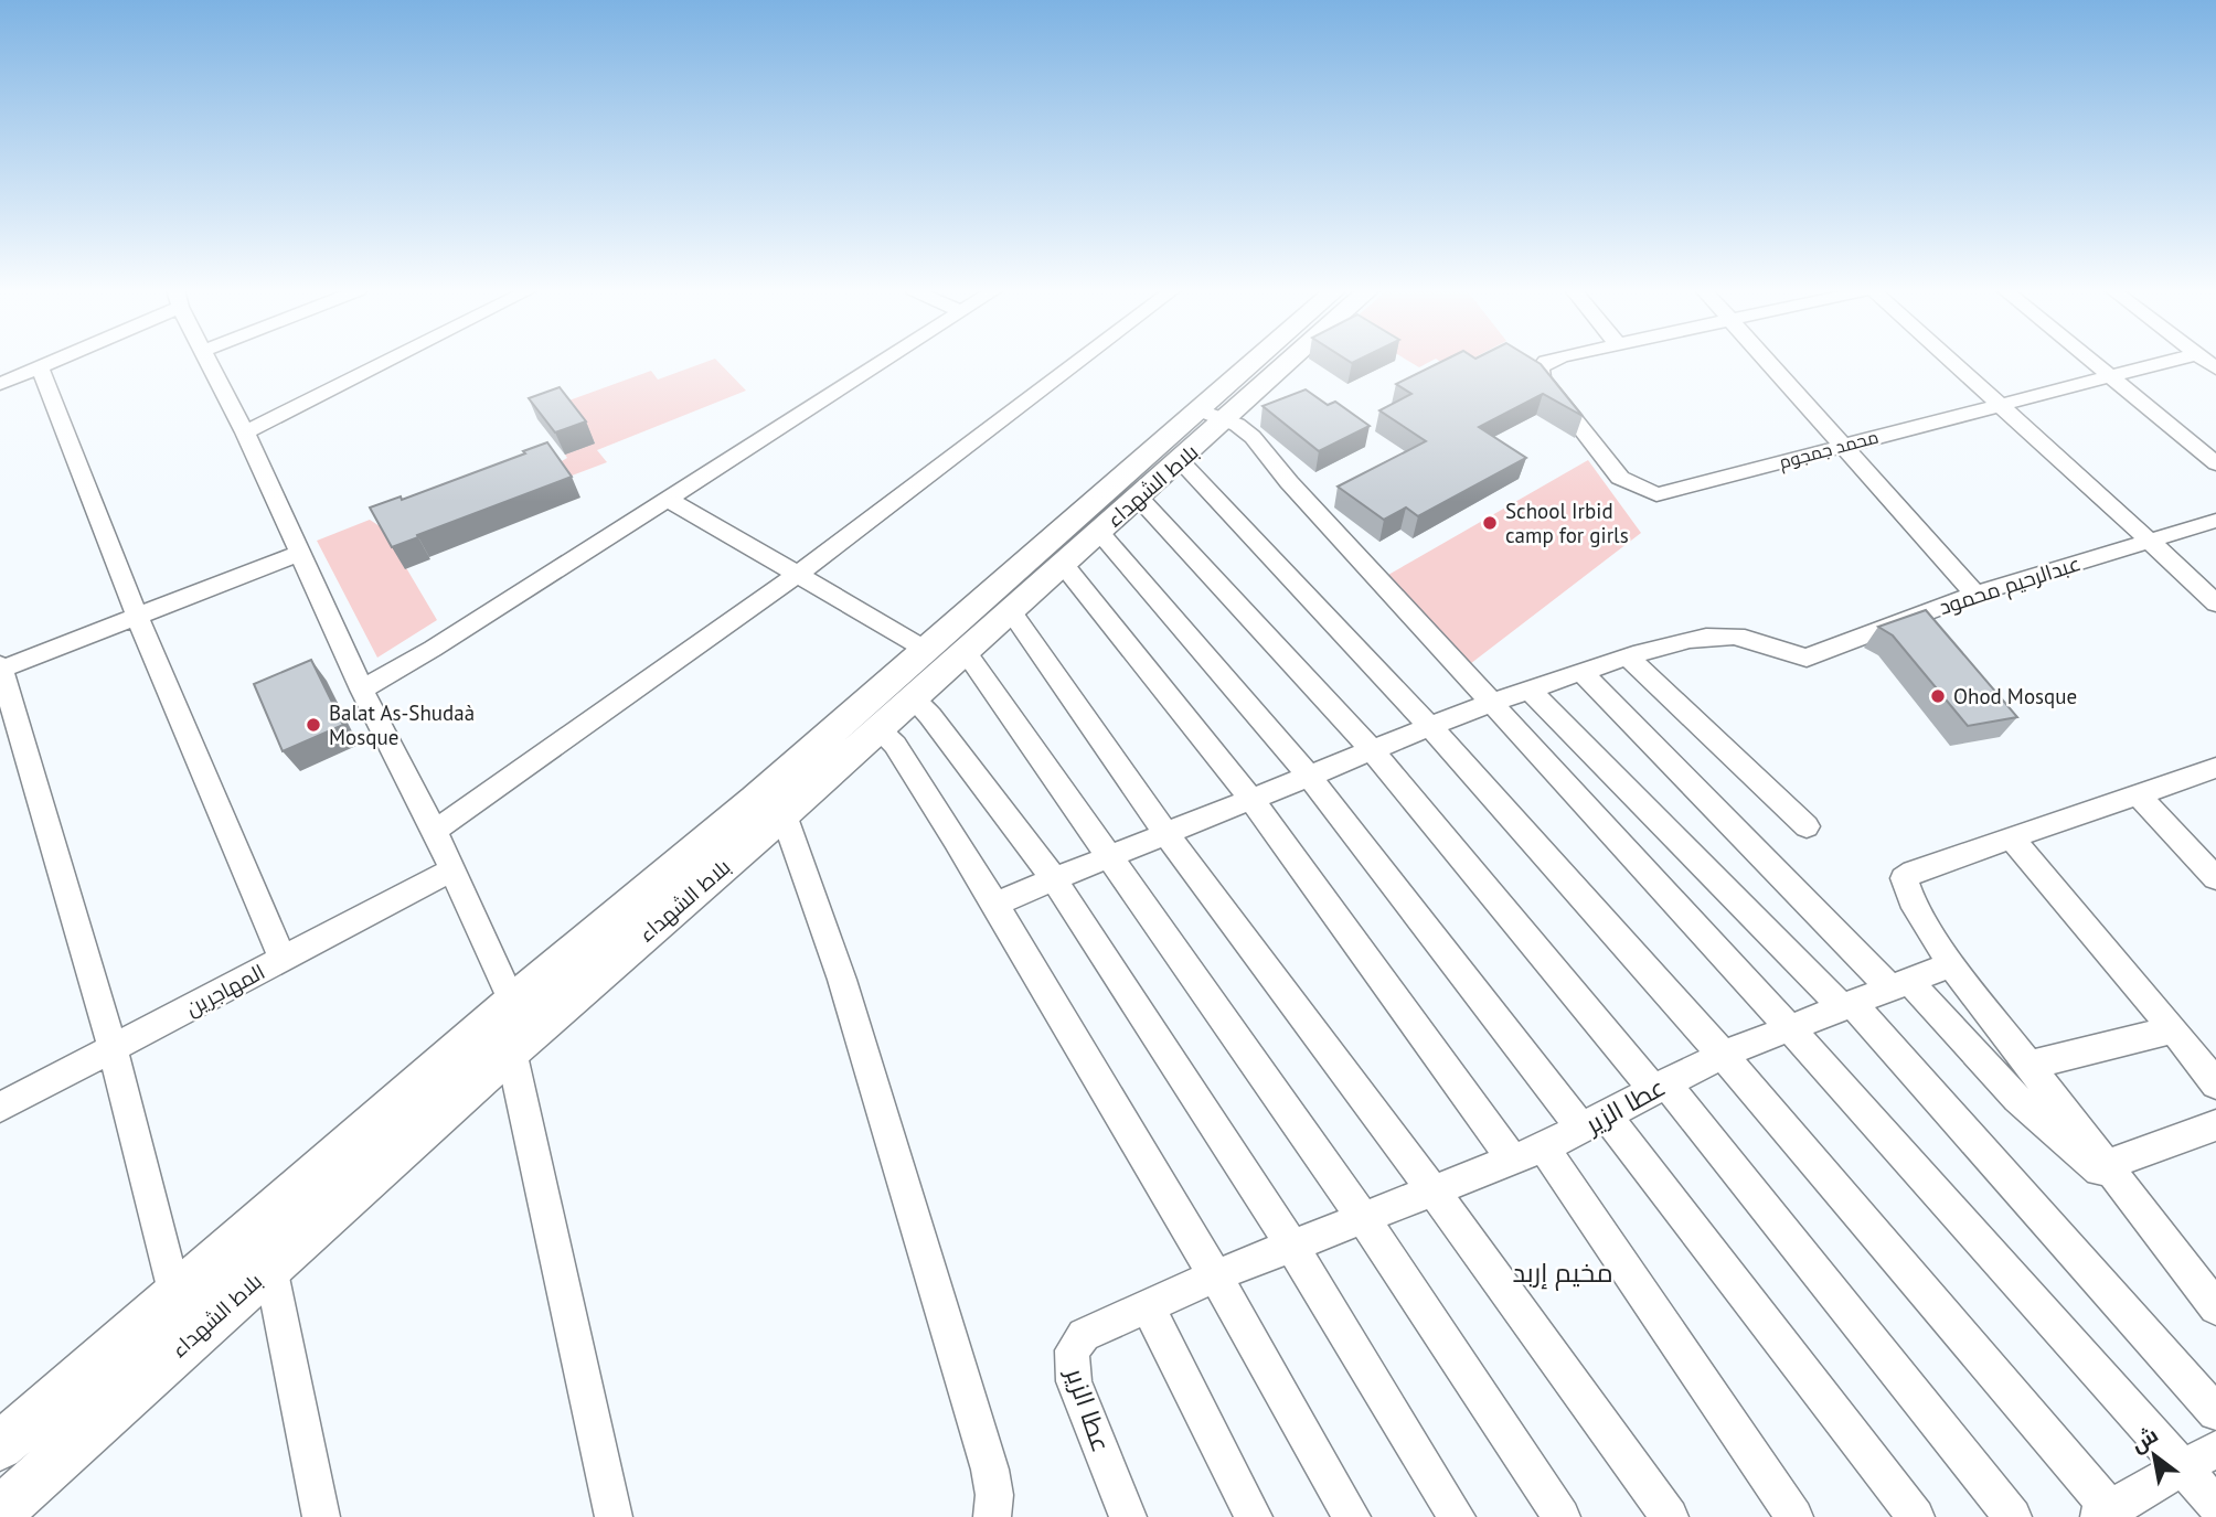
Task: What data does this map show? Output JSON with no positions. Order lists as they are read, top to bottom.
{
  "streets": {
    "main road": ["بلاط الشهداء"],
    "street": [
      "محمد جمجوم",
      "عبدالرحيم محمود",
      "المهاجرين",
      "عطا الزير"
    ]
  },
  "districts": ["مخيم إربد"],
  "places": ["School Irbid camp for girls", "Ohod Mosque", "Balat As-Shudaà Mosque"],
  "north": "top left"
}
